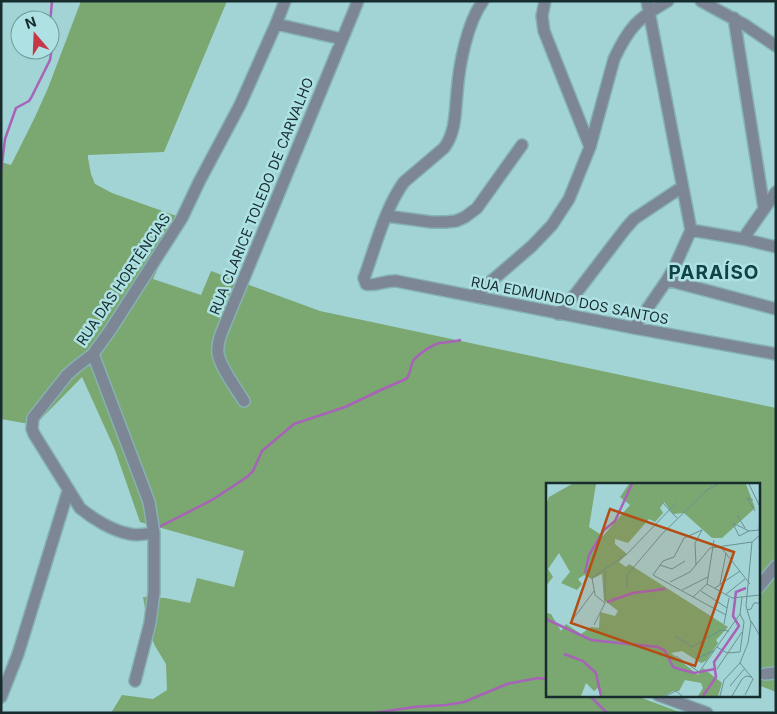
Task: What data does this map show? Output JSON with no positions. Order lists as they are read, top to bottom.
{
  "streets": {
    "street": ["RUA CLARICE TOLEDO DE CARVALHO", "RUA DAS HORTÊNCIAS", "RUA EDMUNDO DOS SANTOS"]
  },
  "districts": ["PARAÍSO"],
  "north": "top"
}
